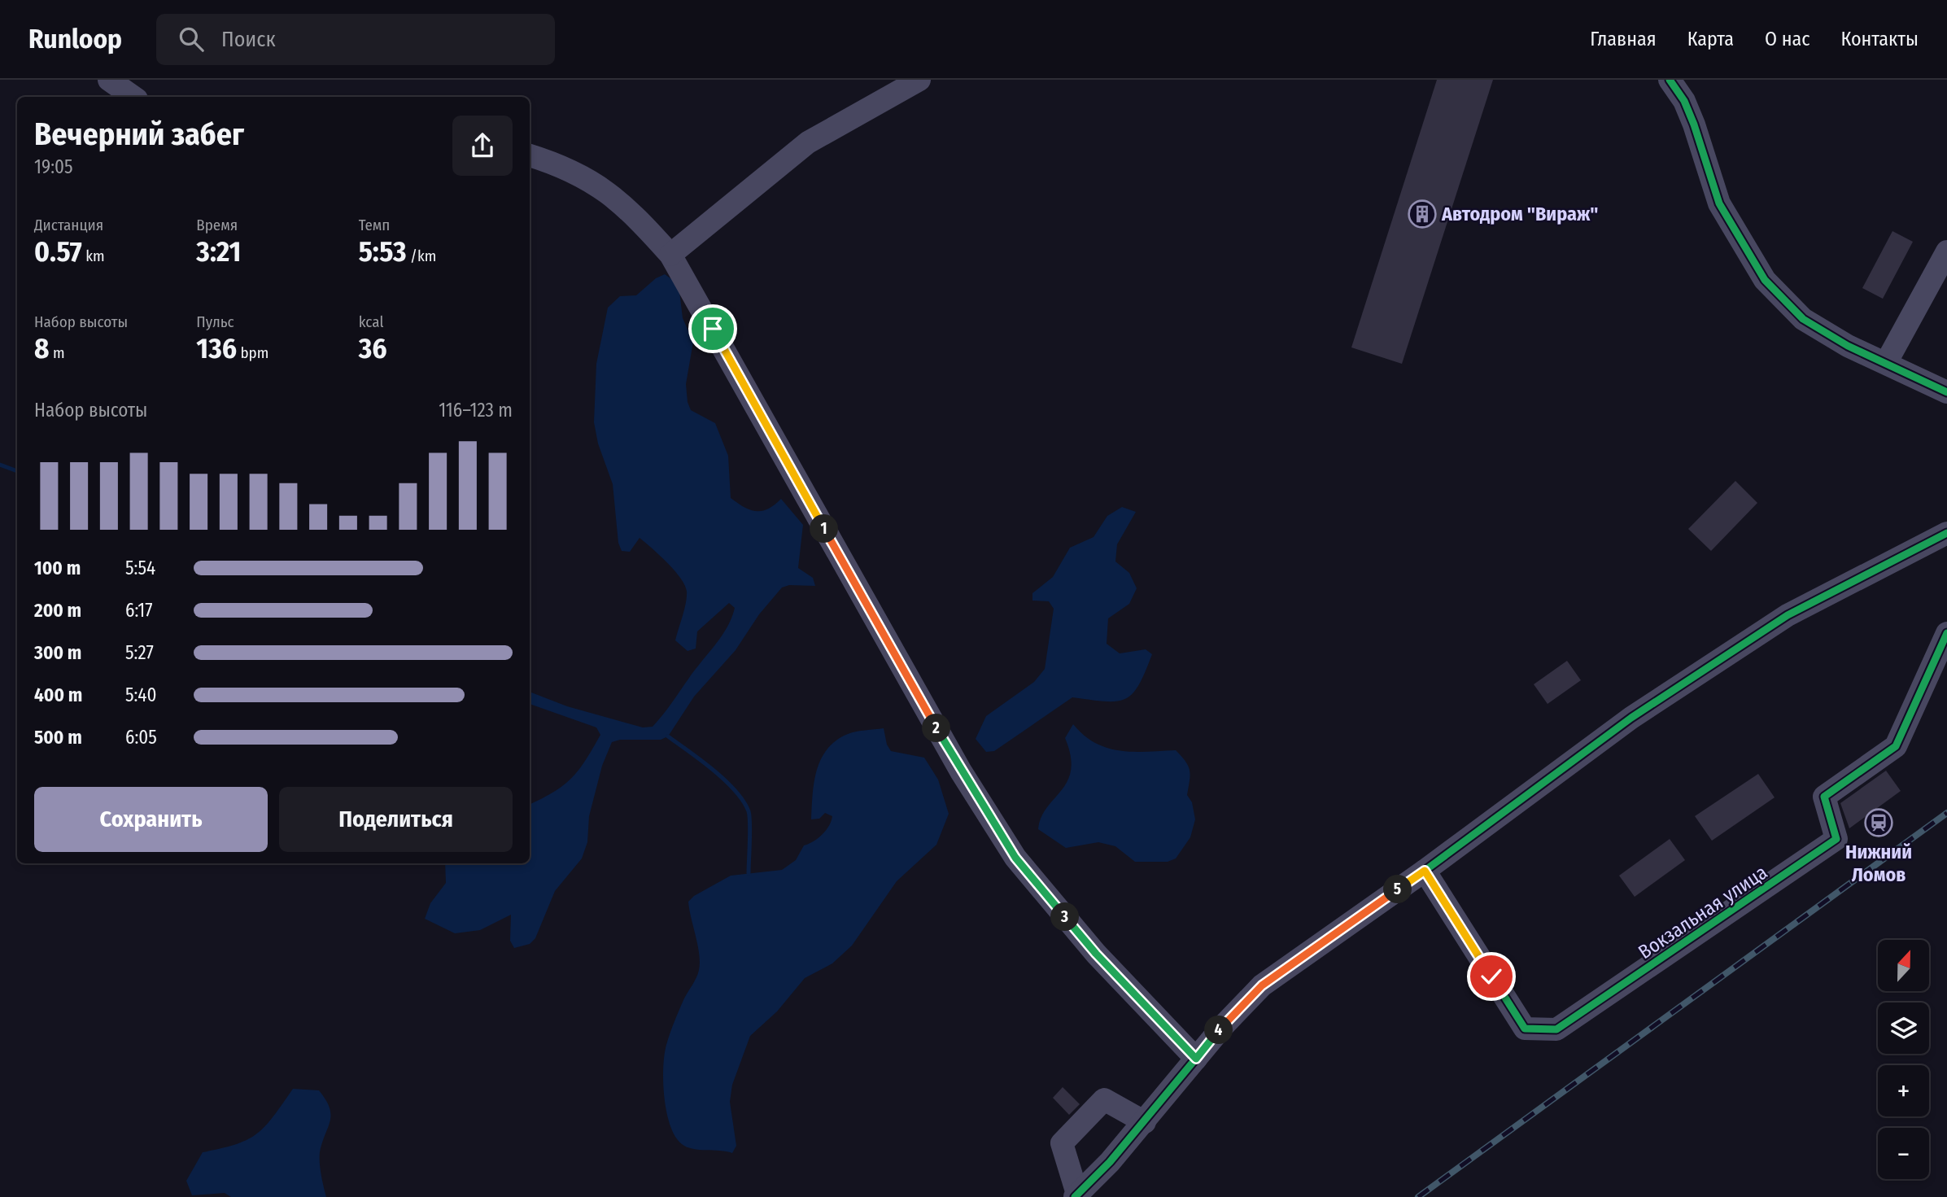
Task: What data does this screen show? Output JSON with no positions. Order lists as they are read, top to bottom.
{
  "streets": {
    "street": ["Вокзальная улица"]
  },
  "places": {
    "building": ["Автодром \"Вираж\""],
    "station": ["Нижний Ломов"]
  },
  "north": "top",
  "page": {
    "header": "Runloop",
    "search": "Поиск",
    "nav": [
      "Главная",
      "Карта",
      "О нас",
      "Контакты"
    ],
    "heading": ["Вечерний забег", "19:05"],
    "stats": [
      ["Дистанция", "0.57 km"],
      ["Время", "3:21"],
      ["Темп", "5:53 /km"],
      ["Набор высоты", "8 m"],
      ["Пульс", "136 bpm"],
      ["kcal", "36"]
    ],
    "chart": ["Набор высоты", "116–123 m"],
    "pins": [
      "1",
      "2",
      "5",
      "3",
      "4"
    ],
    "list": [
      {
        "name": "100 m",
        "note": "5:54"
      },
      {
        "name": "200 m",
        "note": "6:17"
      },
      {
        "name": "300 m",
        "note": "5:27"
      },
      {
        "name": "400 m",
        "note": "5:40"
      },
      {
        "name": "500 m",
        "note": "6:05"
      }
    ],
    "buttons": ["Сохранить", "Поделиться"],
    "map_buttons": ["+", "−"]
  }
}
